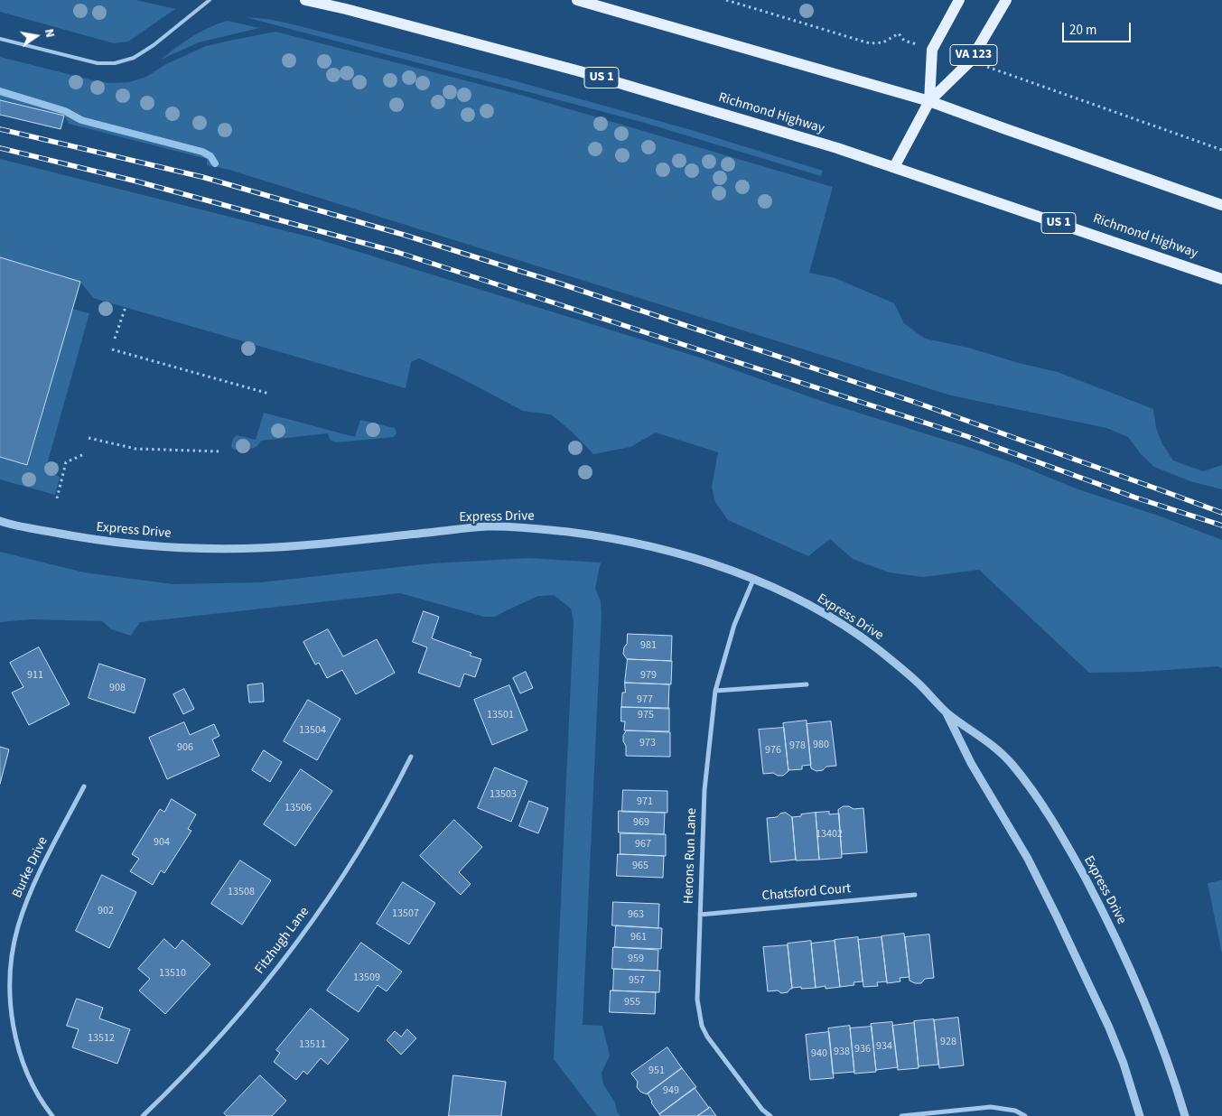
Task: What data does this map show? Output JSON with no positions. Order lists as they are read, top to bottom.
{
  "streets": {
    "main road": ["VA 123", "US 1", "Richmond Highway"],
    "street": [
      "Express Drive",
      "Herons Run Lane",
      "Burke Drive",
      "Chatsford Court",
      "Fitzhugh Lane"
    ]
  },
  "crossings": [
    ["VA 123", "Richmond Highway"],
    ["Express Drive", "Herons Run Lane"],
    ["Herons Run Lane", "Chatsford Court"]
  ],
  "house_numbers": [
    "981",
    "911",
    "979",
    "908",
    "977",
    "13501",
    "975",
    "13504",
    "973",
    "980",
    "978",
    "906",
    "976",
    "13503",
    "971",
    "13506",
    "969",
    "13402",
    "904",
    "967",
    "965",
    "13508",
    "902",
    "13507",
    "963",
    "961",
    "959",
    "13510",
    "13509",
    "957",
    "955",
    "13512",
    "928",
    "13511",
    "934",
    "936",
    "938",
    "940",
    "951",
    "949"
  ],
  "scale_bar": "20 m",
  "north": "right"
}
